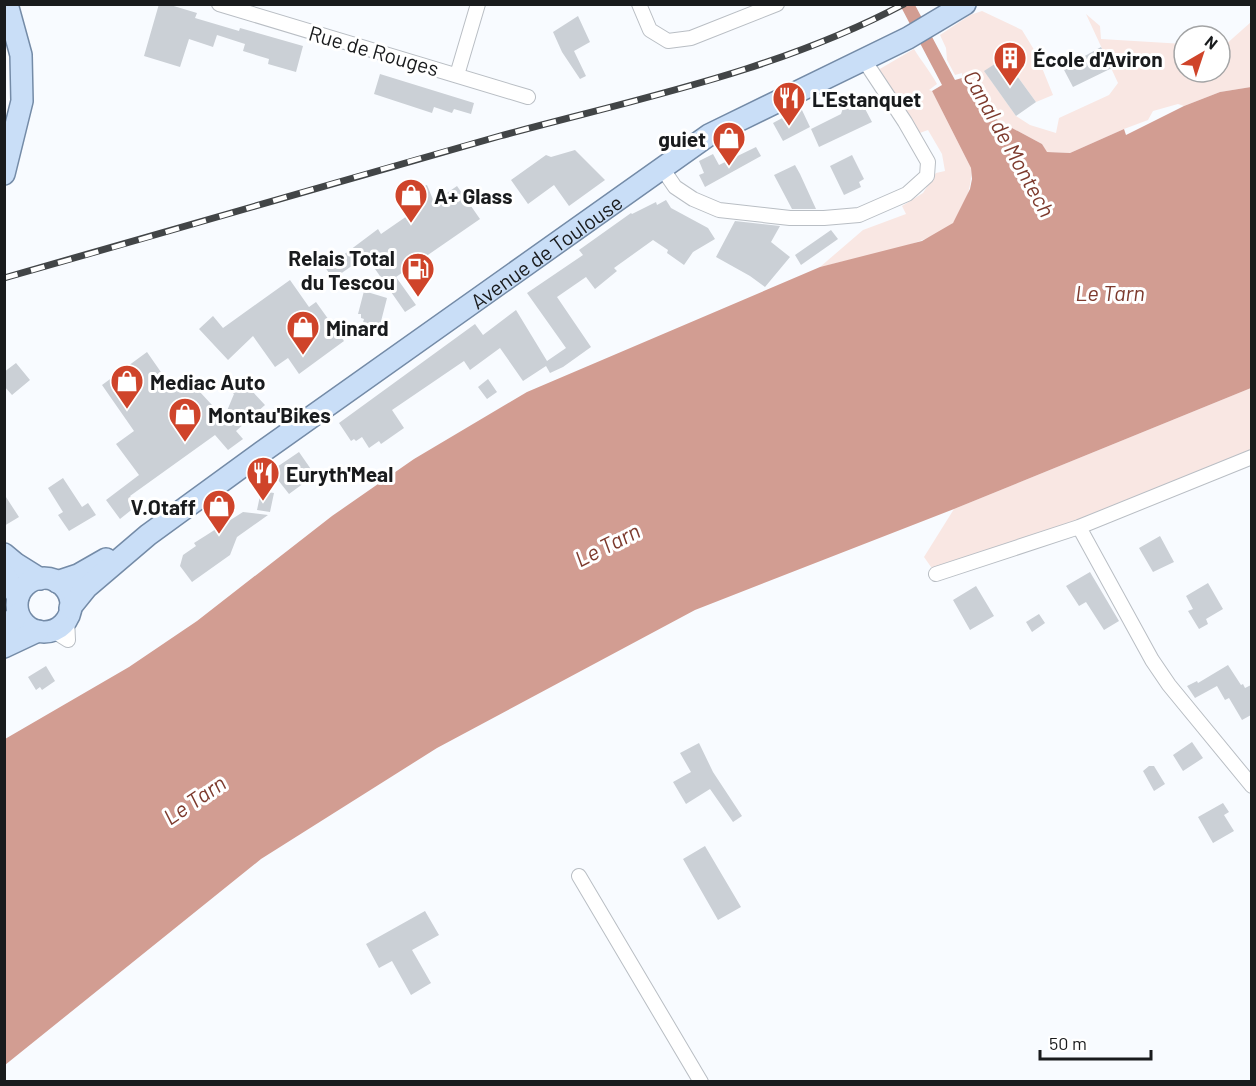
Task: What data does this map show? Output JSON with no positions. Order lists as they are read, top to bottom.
{
  "streets": {
    "main road": ["Avenue de Toulouse"],
    "street": ["Rue de Rouges"]
  },
  "water": ["Canal de Montech", "Le Tarn"],
  "places": {
    "building": ["École d'Aviron"],
    "restaurant": ["L'Estanquet", "Euryth'Meal"],
    "shop": [
      "guiet",
      "A+ Glass",
      "Minard",
      "Mediac Auto",
      "Montau'Bikes",
      "V.Otaff"
    ],
    "fuel station": ["Relais Total du Tescou"]
  },
  "scale_bar": "50 m",
  "north": "top right"
}
